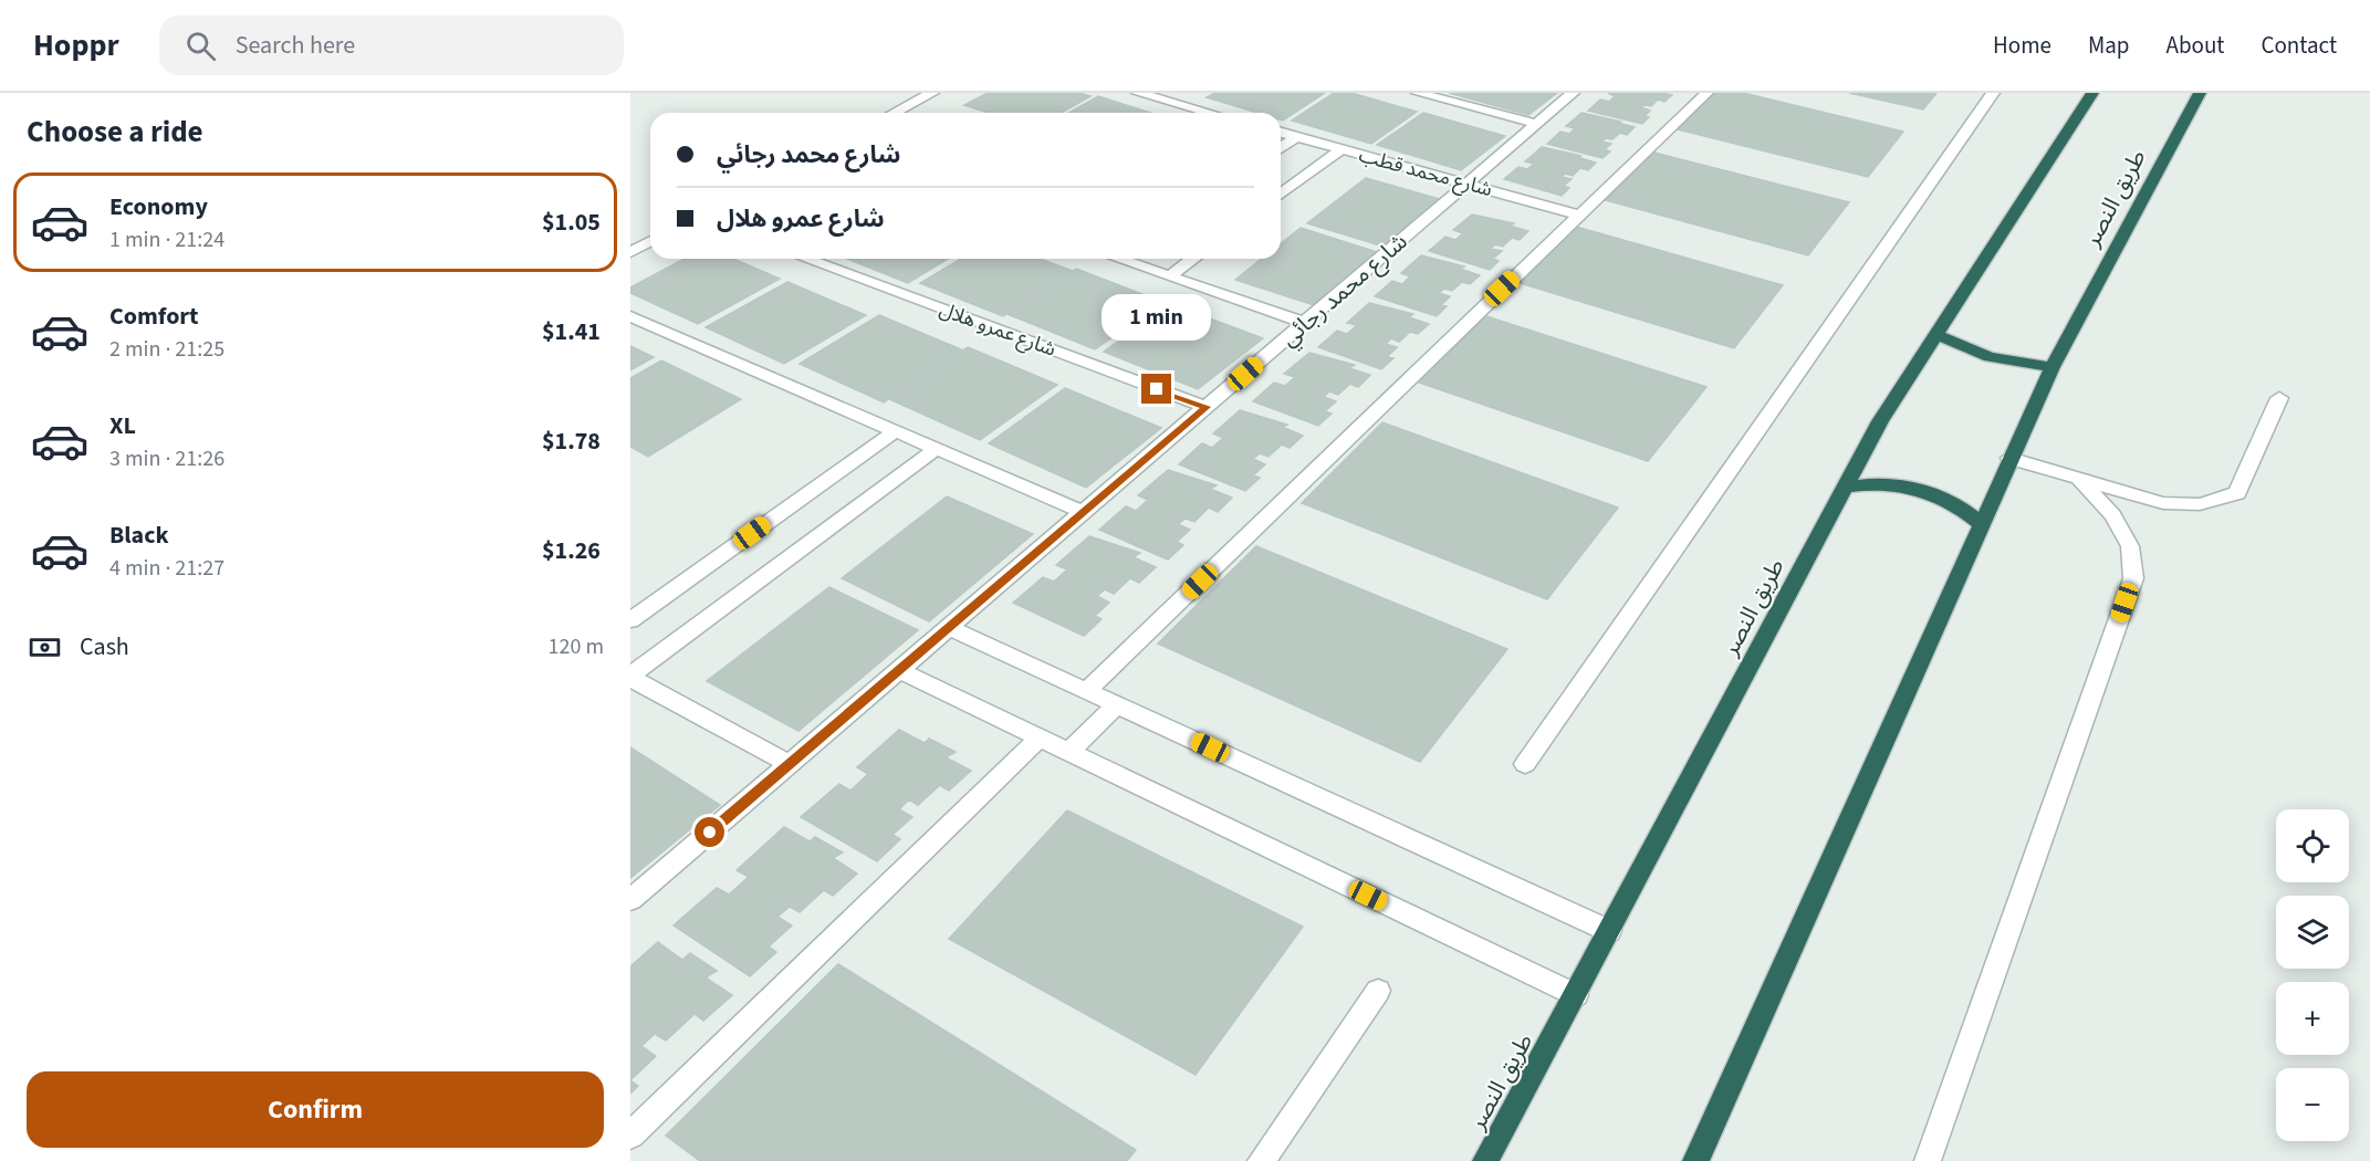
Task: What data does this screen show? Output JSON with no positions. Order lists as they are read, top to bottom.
{
  "streets": {
    "highway": ["طريق النصر"],
    "street": ["شارع محمد قطب", "شارع محمد رجائي", "شارع عمرو هلال"]
  },
  "crossings": [
    ["شارع محمد قطب", "شارع محمد رجائي"],
    ["شارع محمد رجائي", "شارع عمرو هلال"]
  ],
  "page": {
    "header": "Hoppr",
    "search": "Search here",
    "nav": [
      "Home",
      "Map",
      "About",
      "Contact"
    ],
    "heading": "Choose a ride",
    "banner": ["شارع محمد رجائي", "شارع عمرو هلال"],
    "list": [
      {
        "name": "Economy",
        "note": "1 min · 21:24",
        "value": "$1.05"
      },
      {
        "name": "Comfort",
        "note": "2 min · 21:25",
        "value": "$1.41"
      },
      {
        "name": "XL",
        "note": "3 min · 21:26",
        "value": "$1.78"
      },
      {
        "name": "Black",
        "note": "4 min · 21:27",
        "value": "$1.26"
      }
    ],
    "bubble": "1 min",
    "pay": ["Cash", "120 m"],
    "map_buttons": ["+", "−"],
    "buttons": "Confirm"
  }
}
